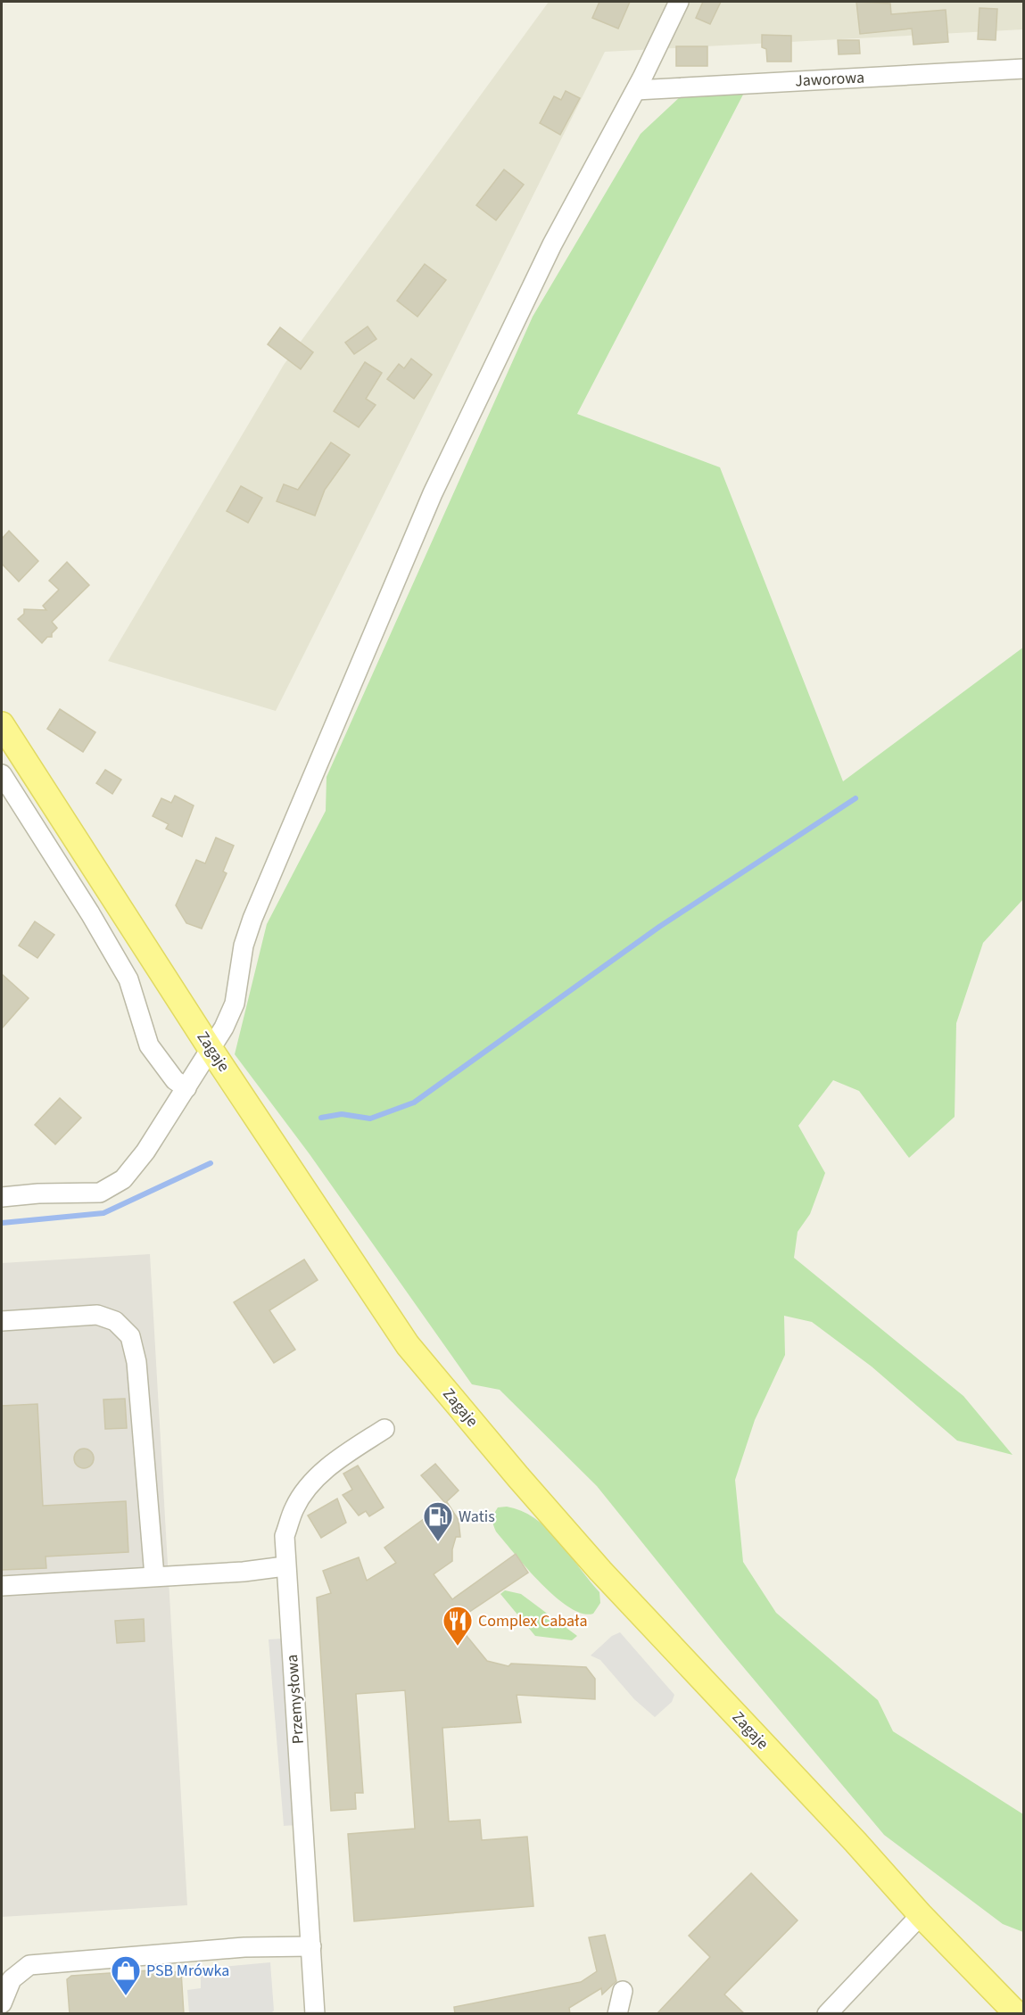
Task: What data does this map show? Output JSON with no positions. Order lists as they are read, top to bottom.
{
  "streets": {
    "main road": ["Zagaje"],
    "street": ["Jaworowa", "Przemysłowa"]
  },
  "places": {
    "fuel station": ["Watis"],
    "restaurant": ["Complex Cabała"],
    "shop": ["PSB Mrówka"]
  }
}
